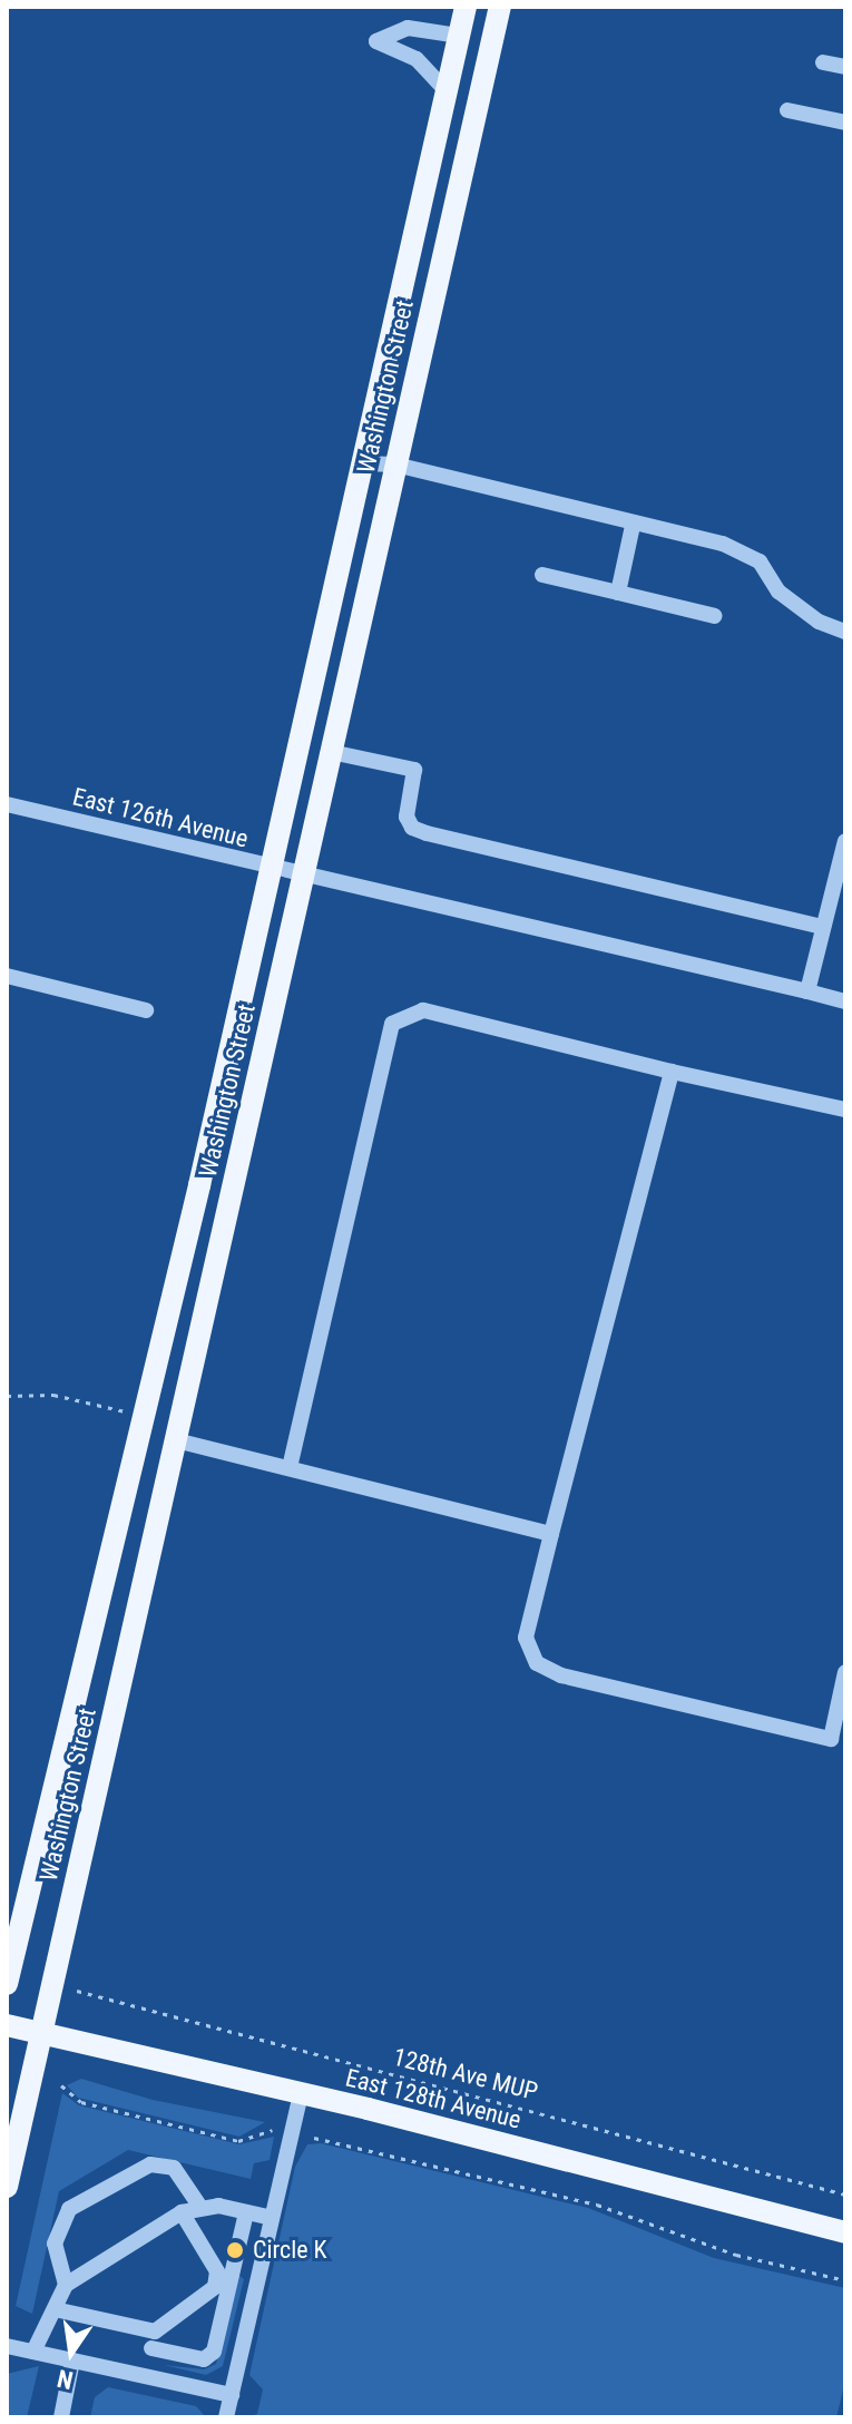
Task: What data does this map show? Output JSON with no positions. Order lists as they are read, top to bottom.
{
  "streets": {
    "main road": ["Washington Street", "East 128th Avenue"],
    "street": ["East 126th Avenue"],
    "path": ["128th Ave MUP"]
  },
  "crossings": [
    ["Washington Street", "East 126th Avenue"],
    ["Washington Street", "East 128th Avenue"]
  ],
  "places": ["Circle K"],
  "north": "bottom"
}
